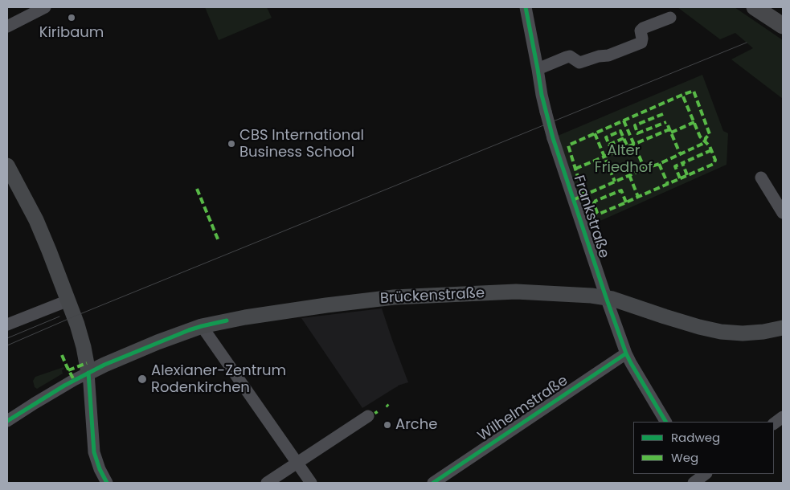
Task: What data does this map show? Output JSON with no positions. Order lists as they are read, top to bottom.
{
  "streets": {
    "main road": ["Brückenstraße"],
    "street": ["Frankstraße", "Wilhelmstraße"]
  },
  "crossings": [
    ["Frankstraße", "Brückenstraße"],
    ["Frankstraße", "Wilhelmstraße"]
  ],
  "parks": ["Alter Friedhof"],
  "places": [
    "Kiribaum",
    "CBS International Business School",
    "Alexianer-Zentrum Rodenkirchen",
    "Arche"
  ],
  "legend": ["Radweg", "Weg"]
}
